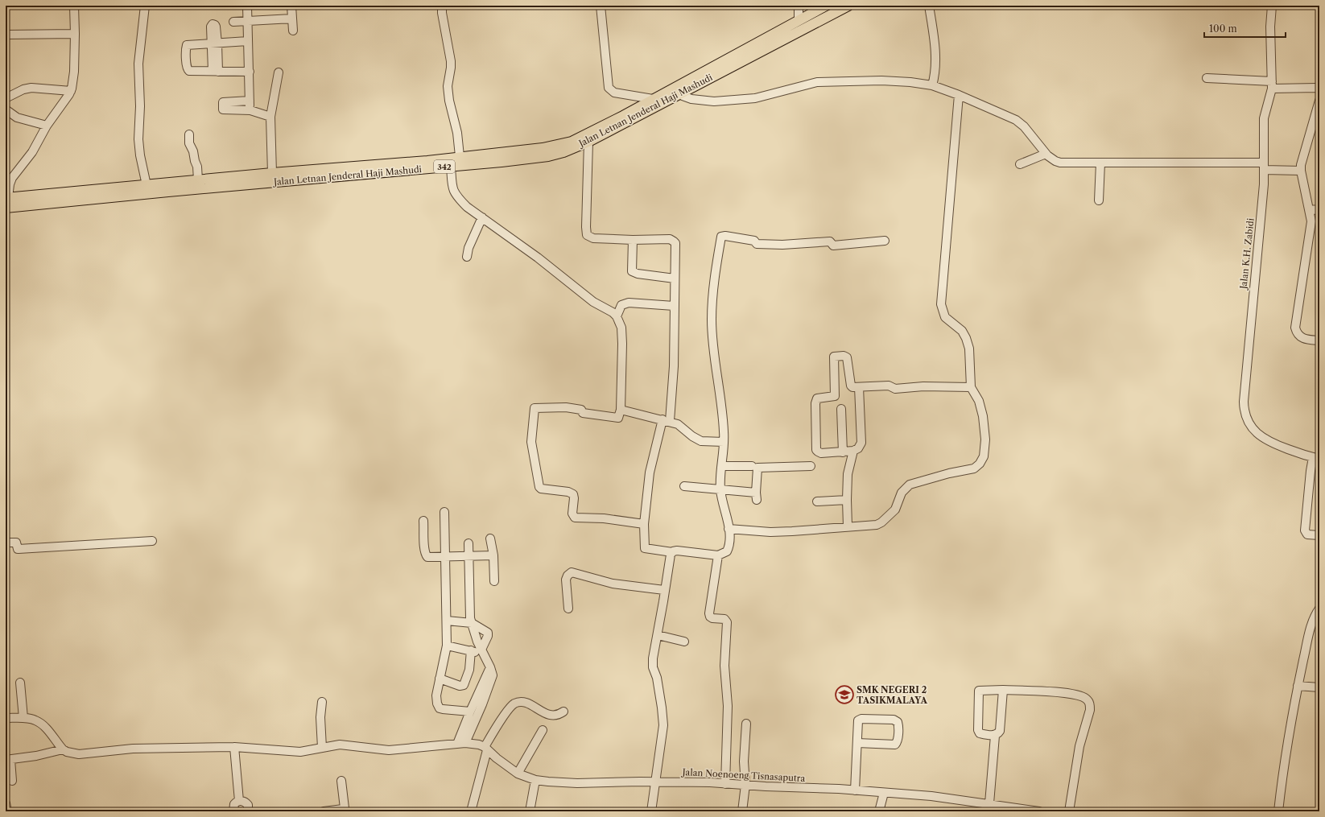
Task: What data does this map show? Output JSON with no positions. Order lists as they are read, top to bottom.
{
  "streets": {
    "main road": ["Jalan Letnan Jenderal Haji Mashudi", "342"],
    "street": ["Jalan K.H. Zabidi", "Jalan Noenoeng Tisnasaputra"]
  },
  "places": {
    "school or university": ["SMK NEGERI 2 TASIKMALAYA"]
  },
  "scale_bar": "100 m"
}
